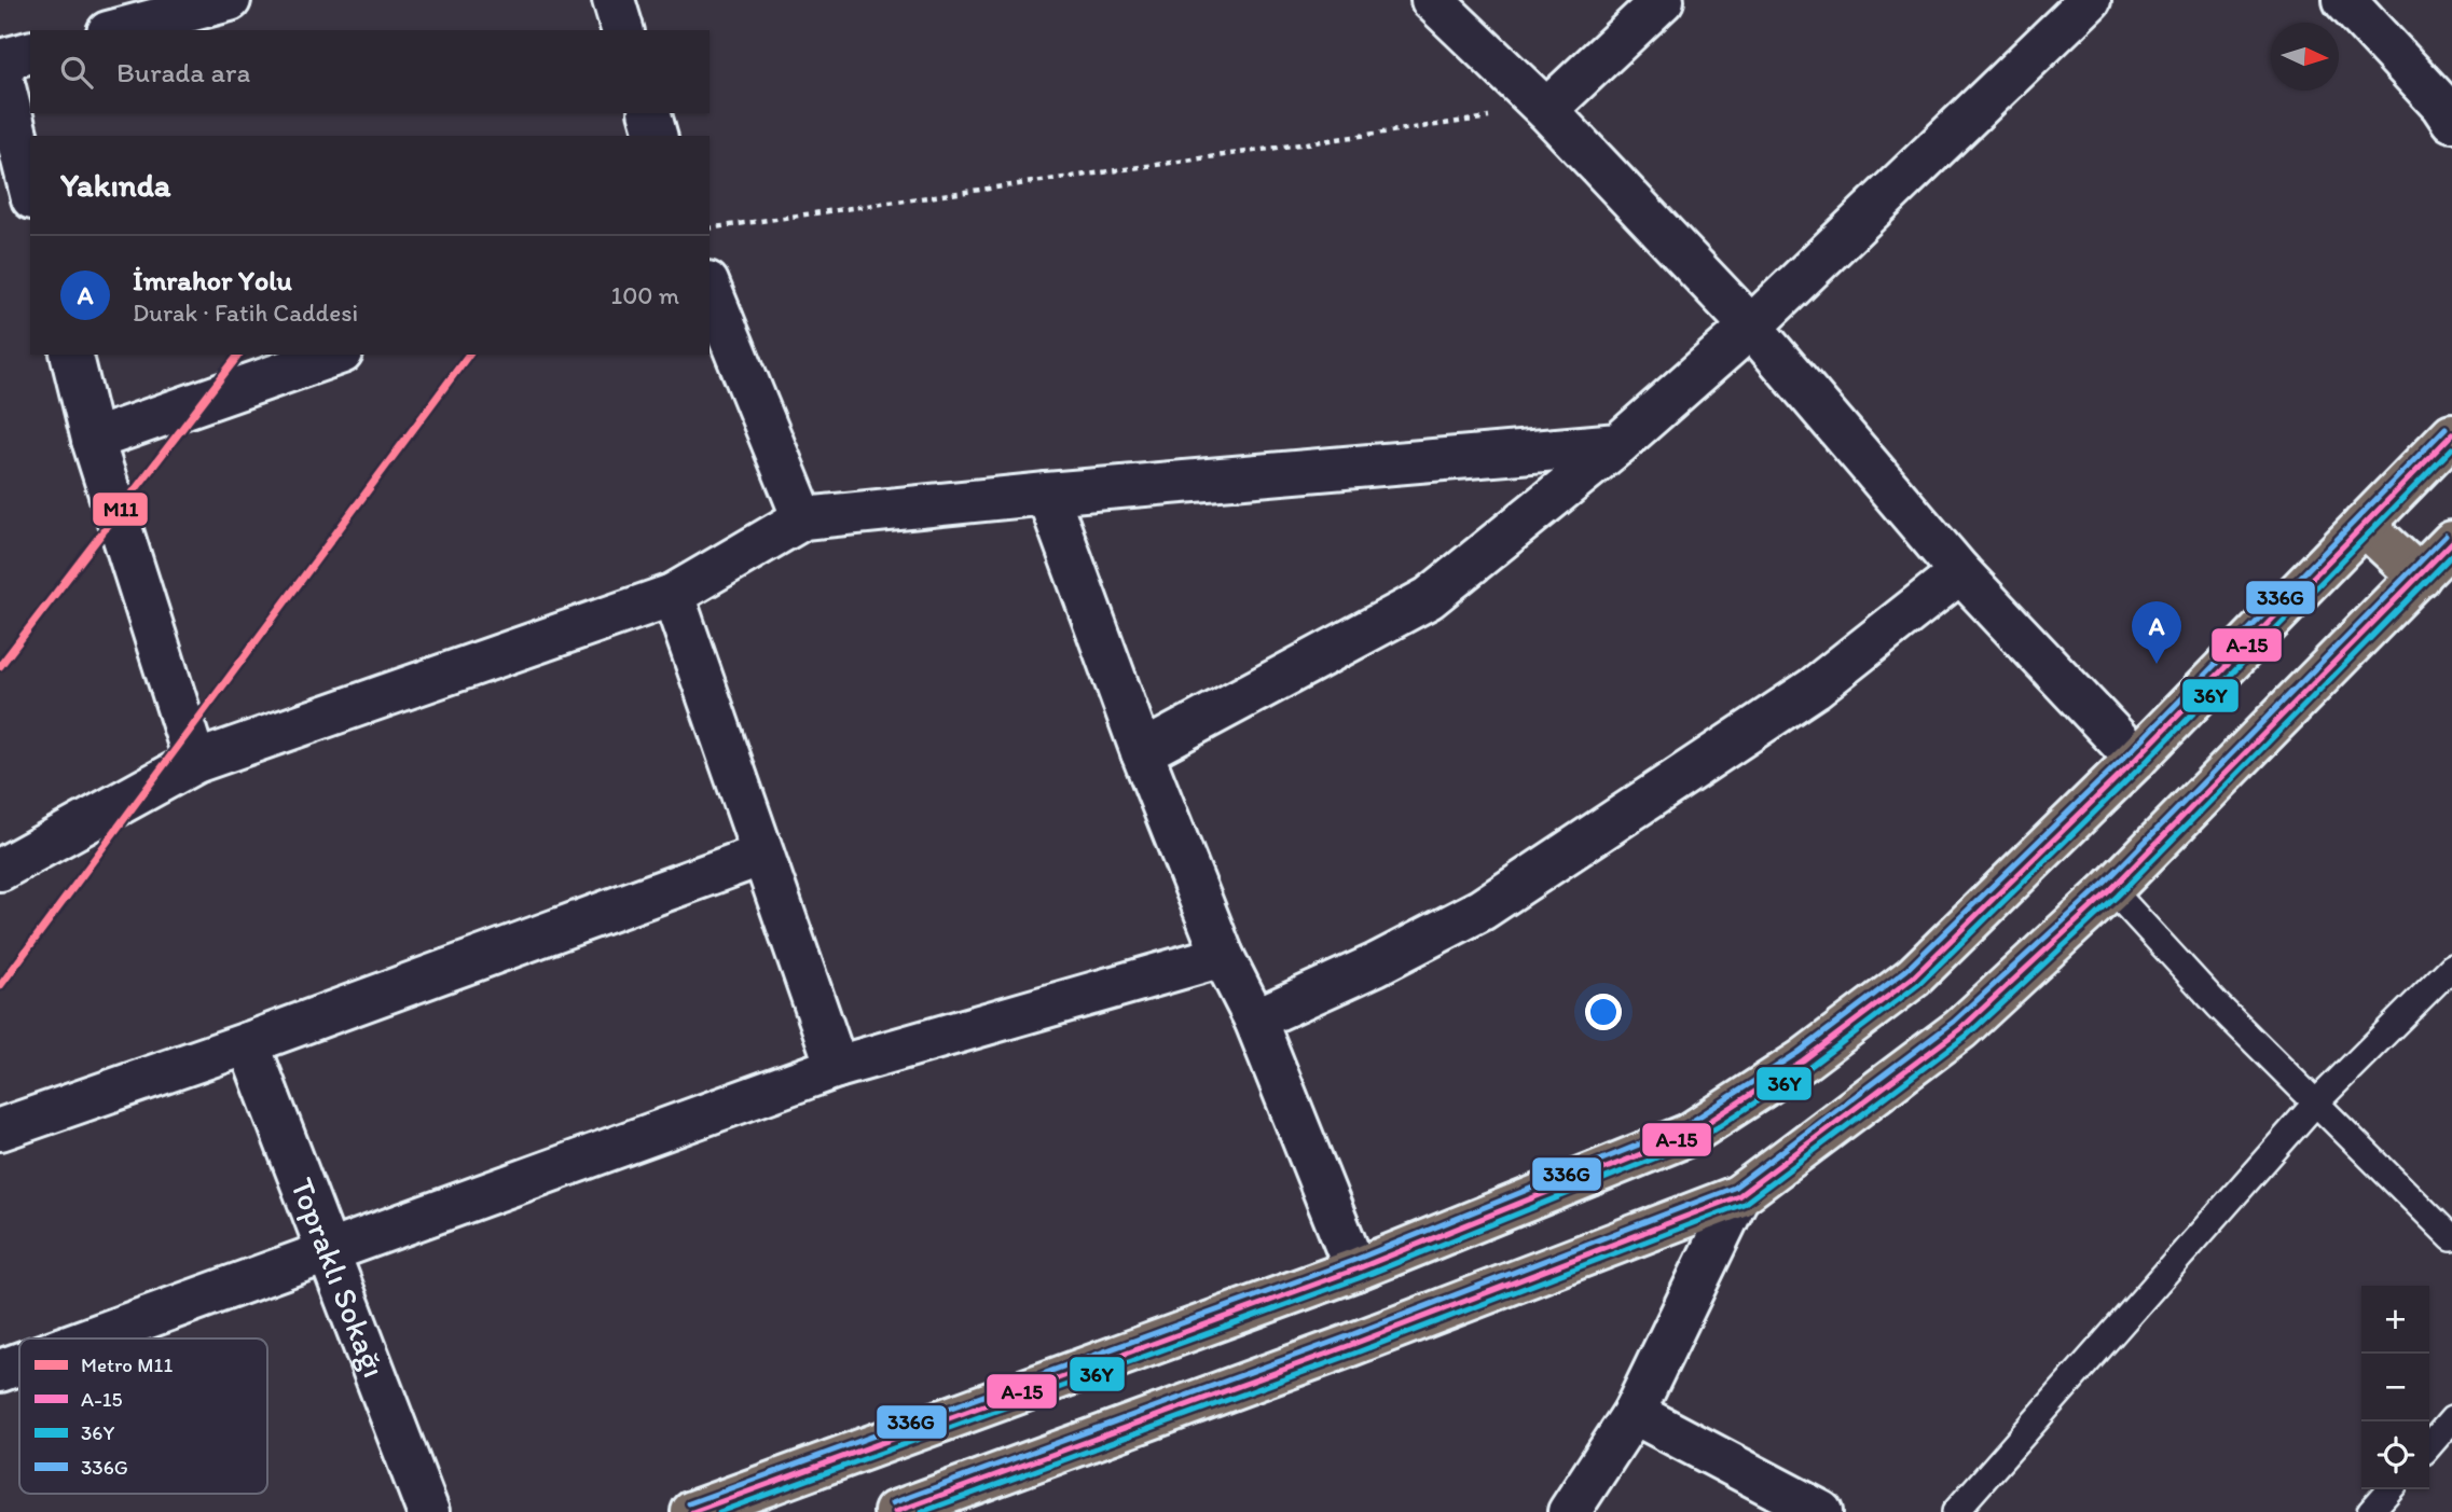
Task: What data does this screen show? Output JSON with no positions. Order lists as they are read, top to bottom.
{
  "streets": {
    "street": ["Topraklı Sokağı"]
  },
  "lines": [
    "metro line M11",
    "transit line 336G",
    "transit line A-15",
    "transit line 36Y"
  ],
  "legend": [
    "Metro M11",
    "A-15",
    "36Y",
    "336G"
  ],
  "north": "right",
  "page": {
    "search": "Burada ara",
    "heading": "Yakında",
    "list": [
      {
        "mark": "A",
        "name": "İmrahor Yolu",
        "note": "Durak · Fatih Caddesi",
        "value": "100 m"
      }
    ],
    "pins": "A",
    "map_buttons": ["+", "−"]
  }
}
